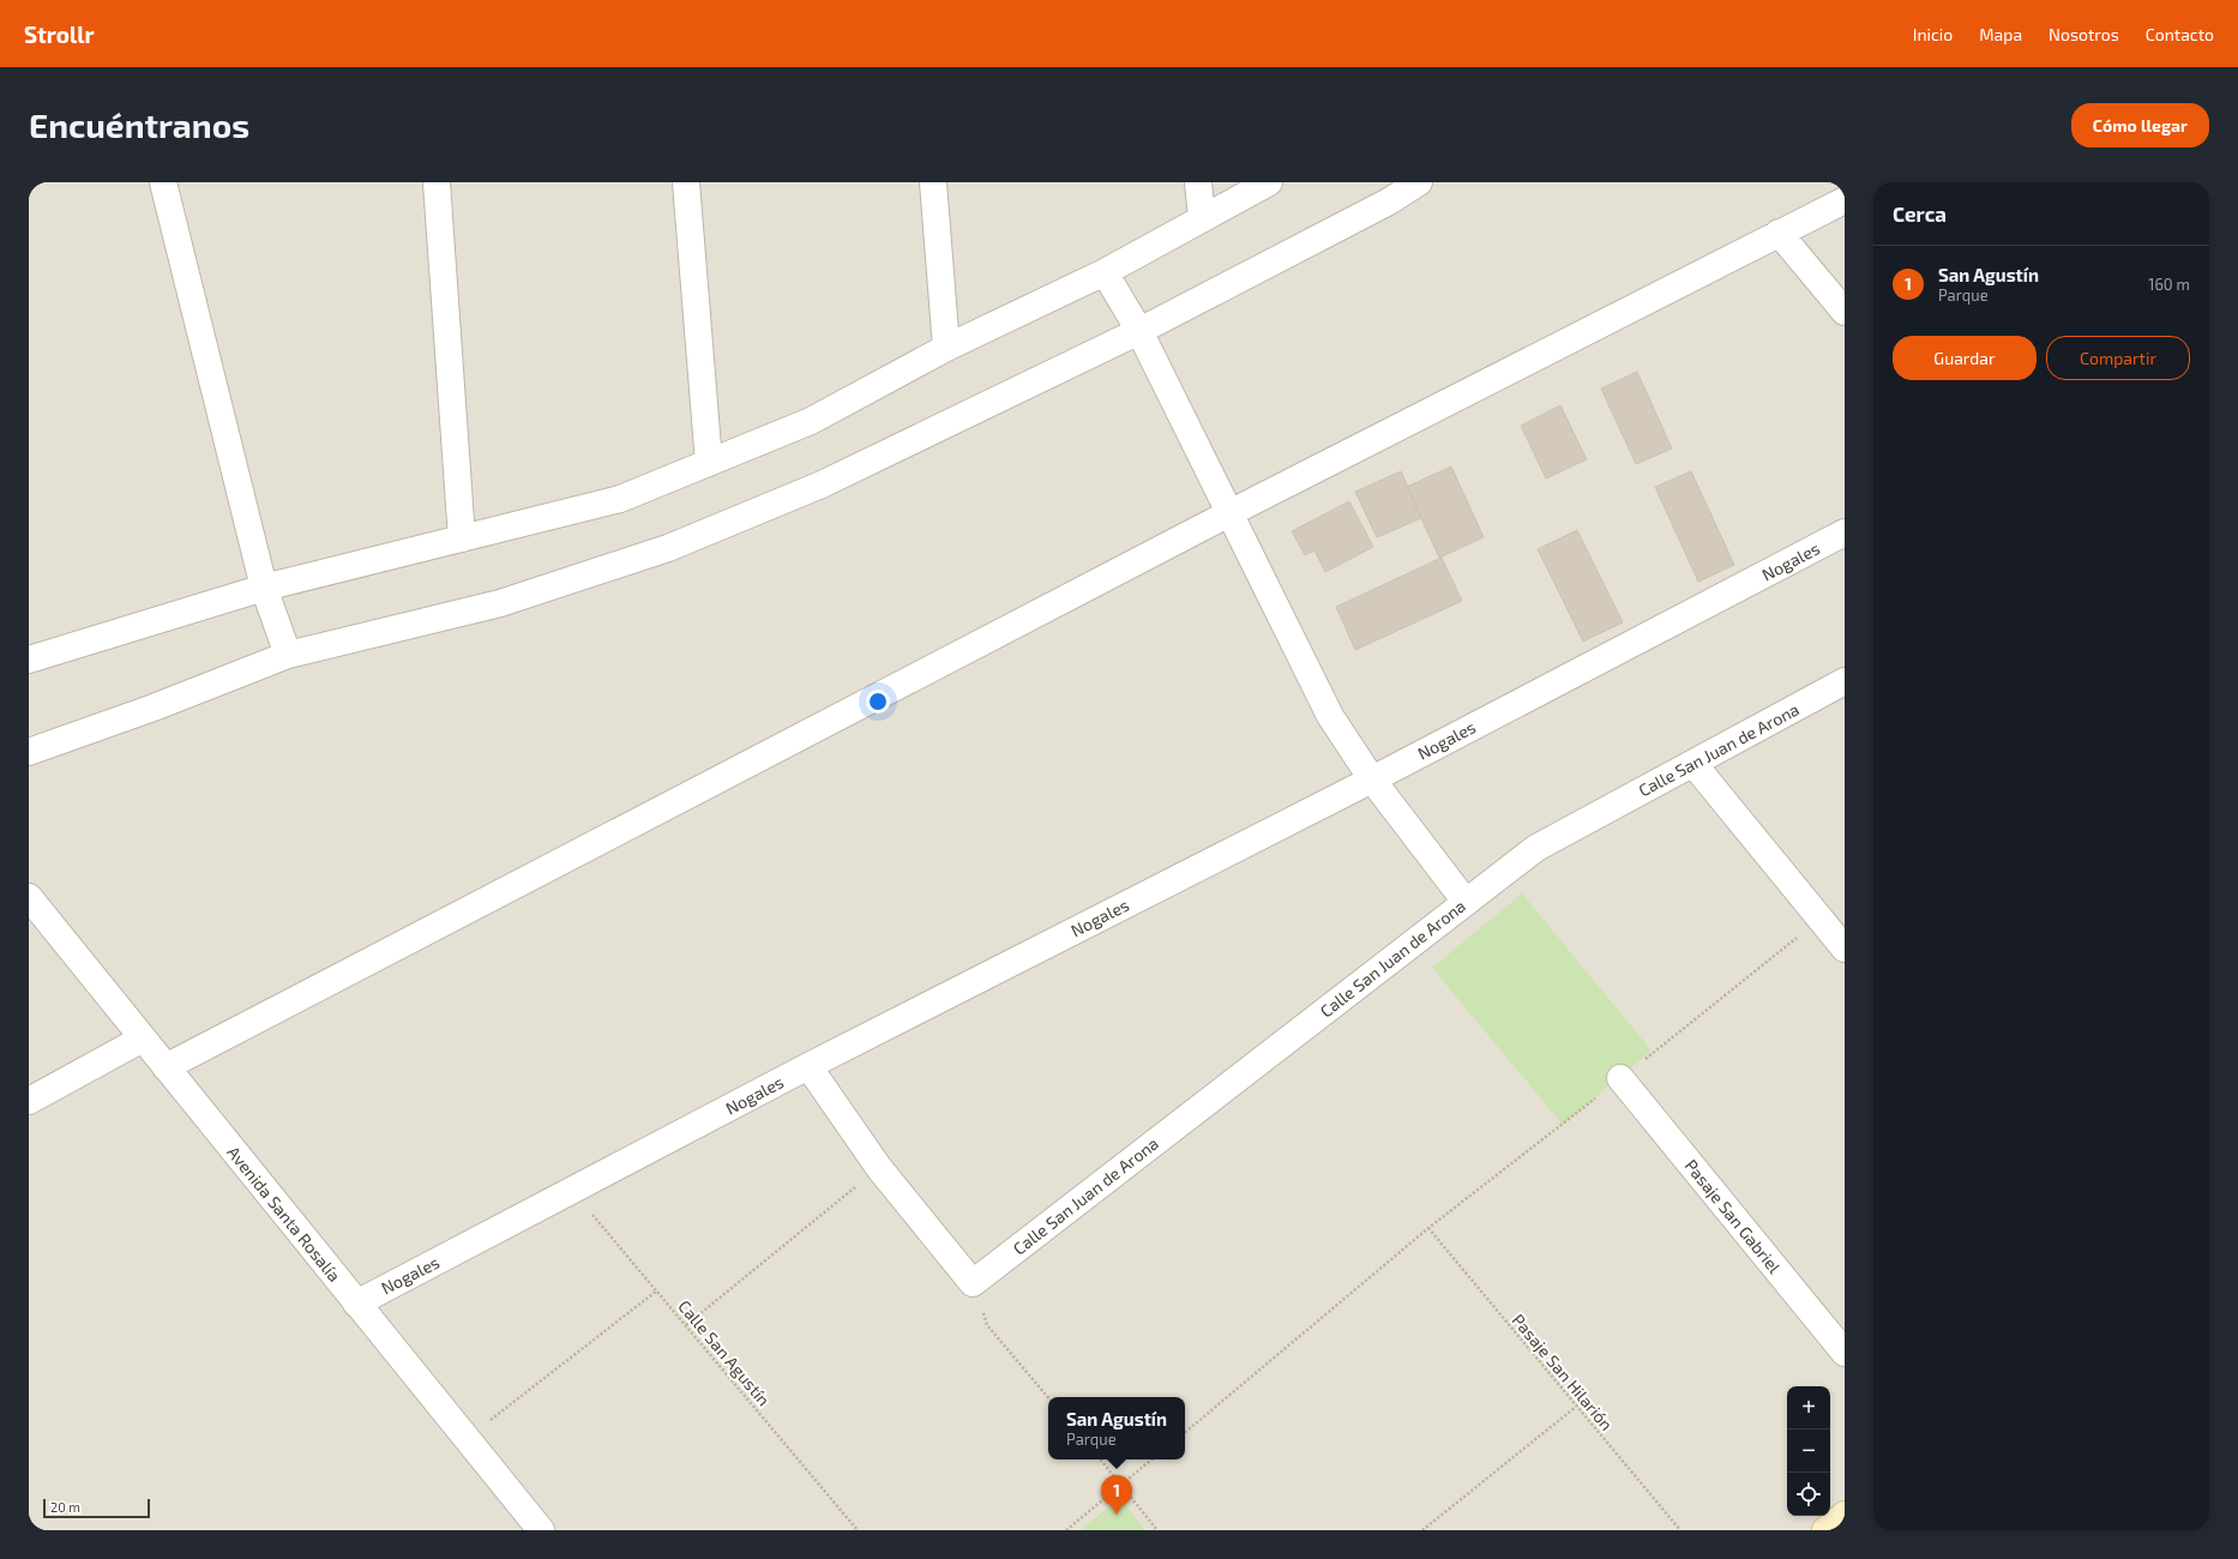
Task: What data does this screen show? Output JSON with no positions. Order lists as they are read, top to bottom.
{
  "streets": {
    "street": [
      "Nogales",
      "Calle San Juan de Arona",
      "Avenida Santa Rosalía",
      "Pasaje San Gabriel"
    ],
    "path": ["Calle San Agustín", "Pasaje San Hilarión"]
  },
  "crossings": [
    ["Nogales", "Avenida Santa Rosalía"],
    ["Nogales", "Calle San Agustín"]
  ],
  "scale_bar": "20 m",
  "page": {
    "header": "Strollr",
    "nav": [
      "Inicio",
      "Mapa",
      "Nosotros",
      "Contacto"
    ],
    "buttons": [
      "Cómo llegar",
      ["Guardar", "Compartir"]
    ],
    "title": "Encuéntranos",
    "heading": "Cerca",
    "list": [
      {
        "mark": "1",
        "name": "San Agustín",
        "note": "Parque",
        "value": "160 m"
      }
    ],
    "map_buttons": ["+", "−"],
    "popup": ["San Agustín", "Parque"],
    "pins": "1",
    "scale": "20 m"
  }
}
